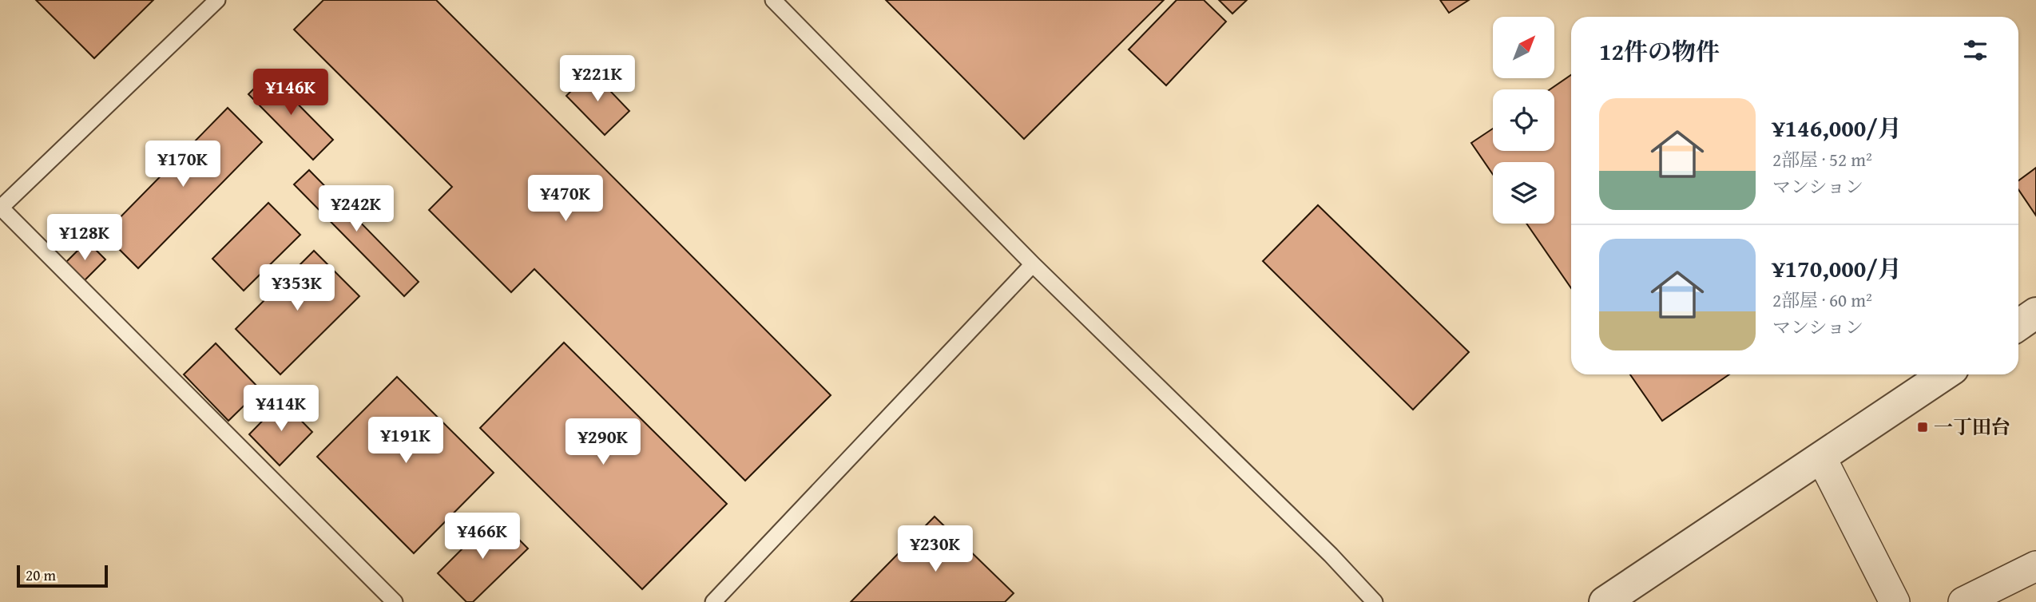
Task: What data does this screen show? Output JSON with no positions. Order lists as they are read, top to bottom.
{
  "places": {
    "transit": ["一丁田台"]
  },
  "scale_bar": "20 m",
  "north": "top right",
  "page": {
    "heading": "12件の物件",
    "price": [
      "¥221K",
      "¥146K",
      "¥170K",
      "¥470K",
      "¥242K",
      "¥128K",
      "¥353K",
      "¥414K",
      "¥191K",
      "¥290K",
      "¥466K",
      "¥230K"
    ],
    "list": [
      {
        "name": "¥146,000/月",
        "note": "2部屋 · 52 m² · マンション"
      },
      {
        "name": "¥170,000/月",
        "note": "2部屋 · 60 m² · マンション"
      }
    ],
    "scale": "20 m"
  }
}
